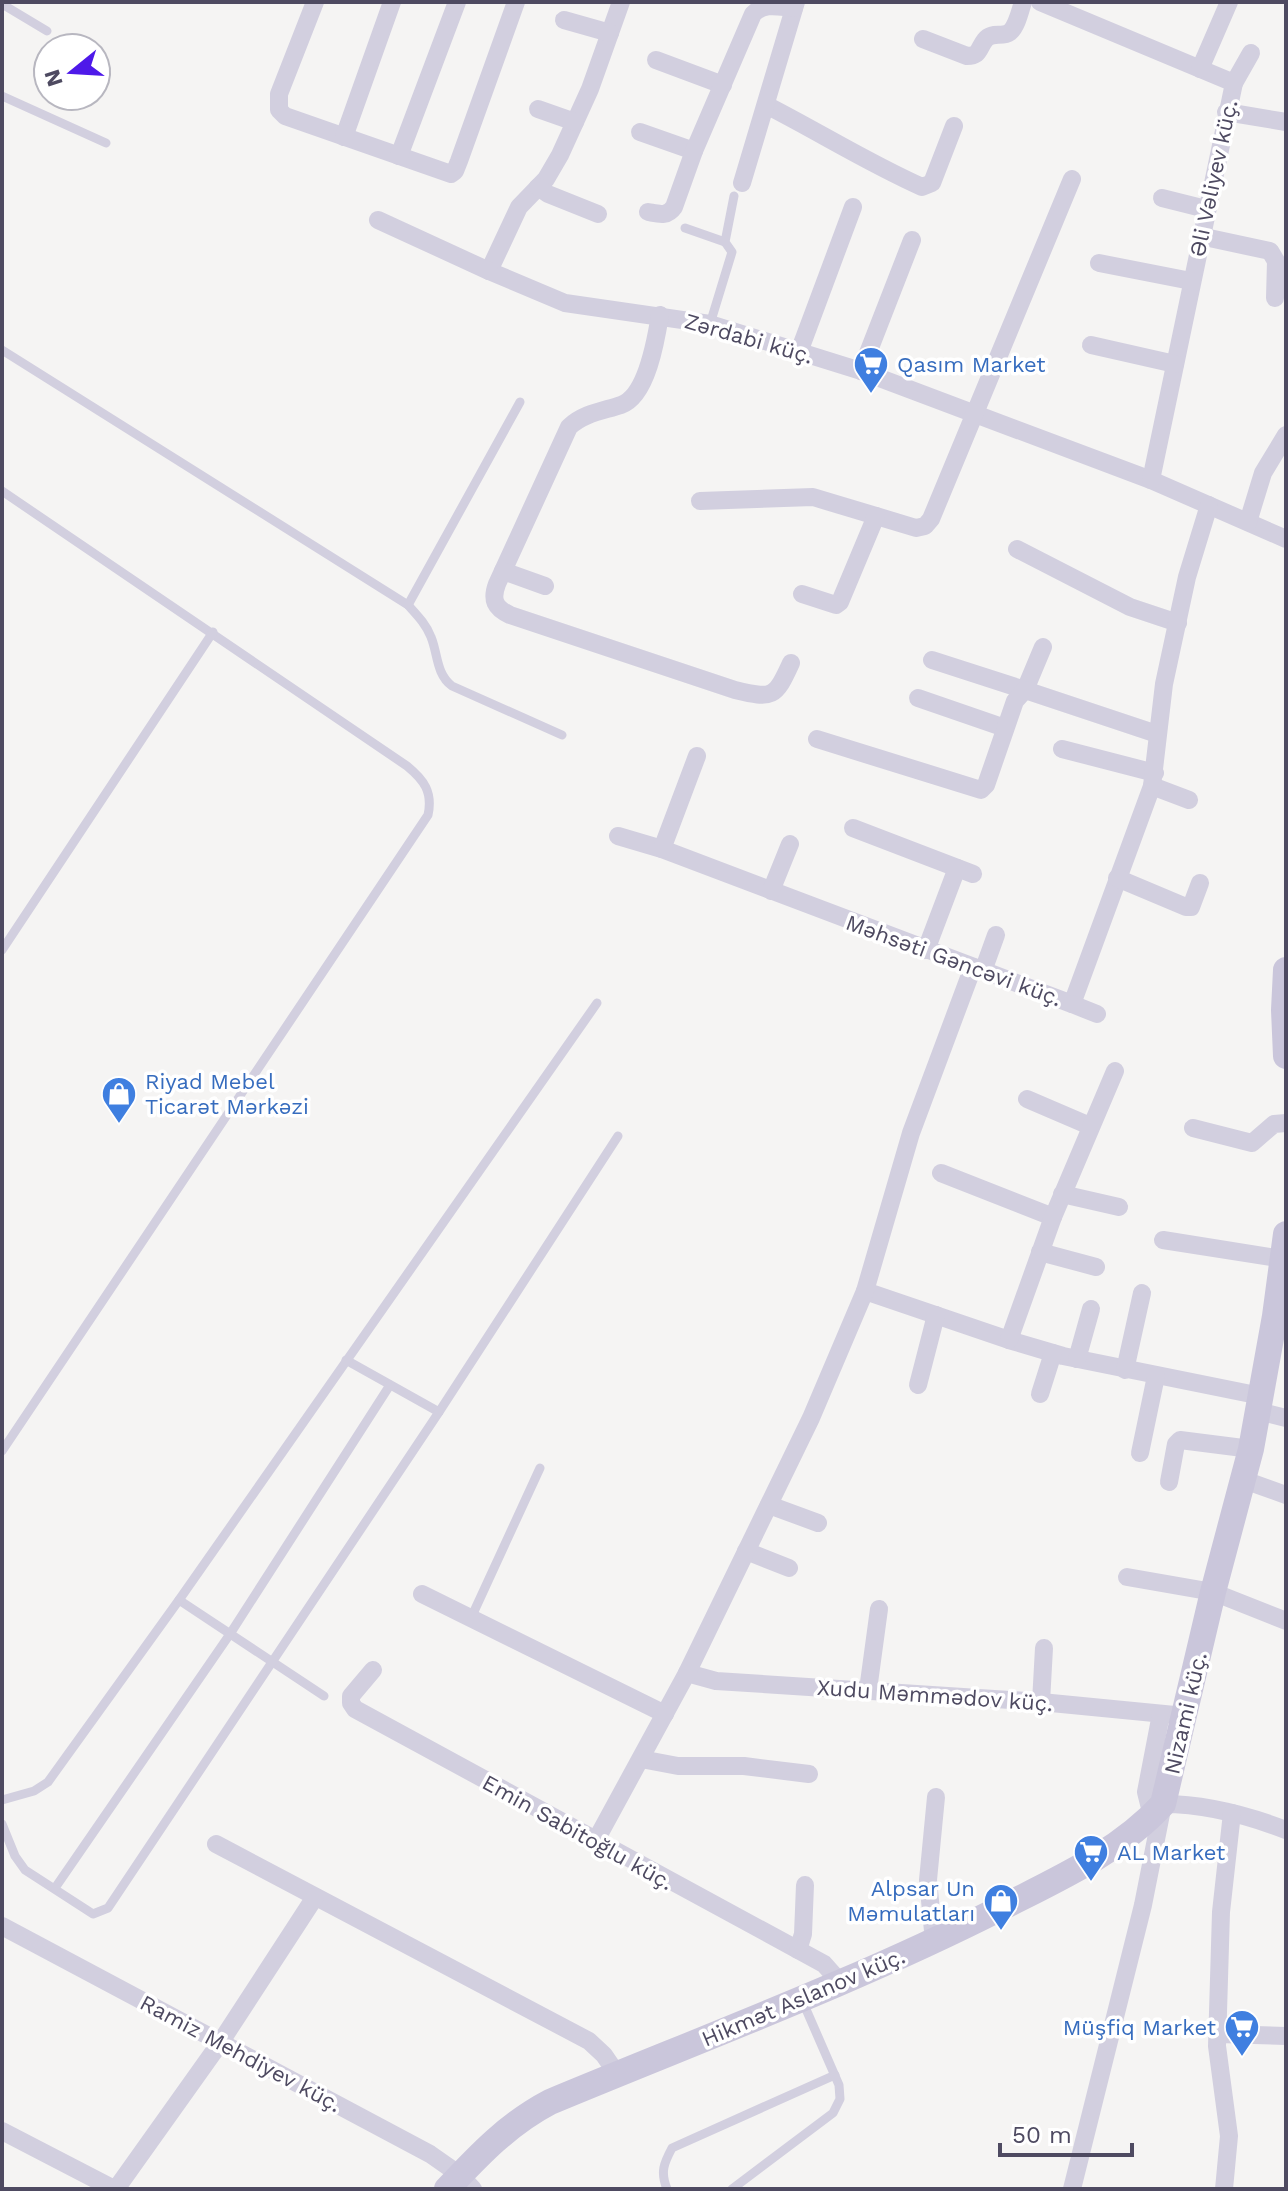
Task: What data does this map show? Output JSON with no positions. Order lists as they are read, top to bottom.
{
  "streets": {
    "street": [
      "Əli Vəliyev küç.",
      "Zərdabi küç.",
      "Məhsəti Gəncəvi küç.",
      "Xudu Məmmədov küç.",
      "Nizami küç.",
      "Emin Sabitoğlu küç.",
      "Hikmət Aslanov küç.",
      "Ramiz Mehdiyev küç."
    ]
  },
  "crossings": [
    ["Əli Vəliyev küç.", "Zərdabi küç."],
    ["Zərdabi küç.", "Məhsəti Gəncəvi küç."],
    ["Xudu Məmmədov küç.", "Nizami küç."],
    ["Nizami küç.", "Hikmət Aslanov küç."],
    ["Emin Sabitoğlu küç.", "Hikmət Aslanov küç."],
    ["Hikmət Aslanov küç.", "Ramiz Mehdiyev küç."]
  ],
  "places": {
    "supermarket": ["Qasım Market", "AL Market", "Müşfiq Market"],
    "shop": ["Riyad Mebel Ticarət Mərkəzi", "Alpsar Un Məmulatları"]
  },
  "scale_bar": "50 m",
  "north": "left"
}
